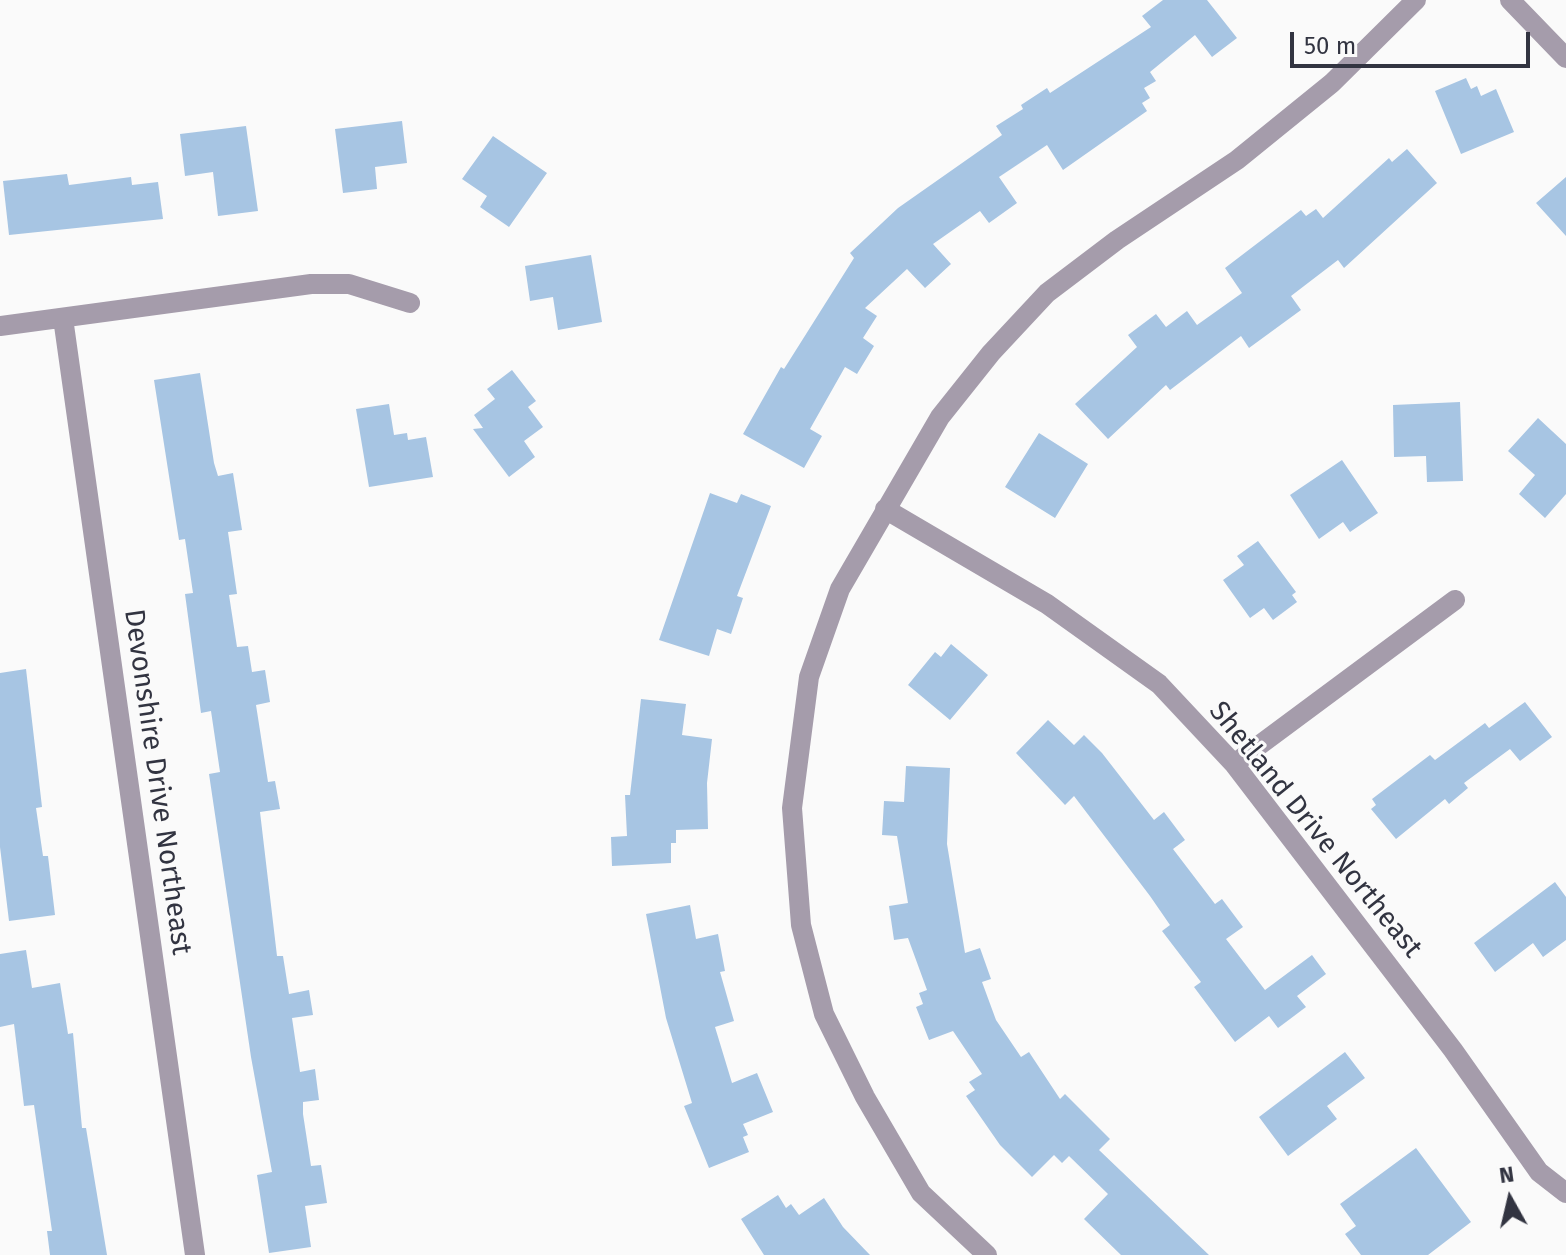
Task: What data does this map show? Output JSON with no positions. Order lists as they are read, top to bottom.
{
  "streets": {
    "street": ["Devonshire Drive Northeast", "Shetland Drive Northeast"]
  },
  "scale_bar": "50 m",
  "north": "top"
}
